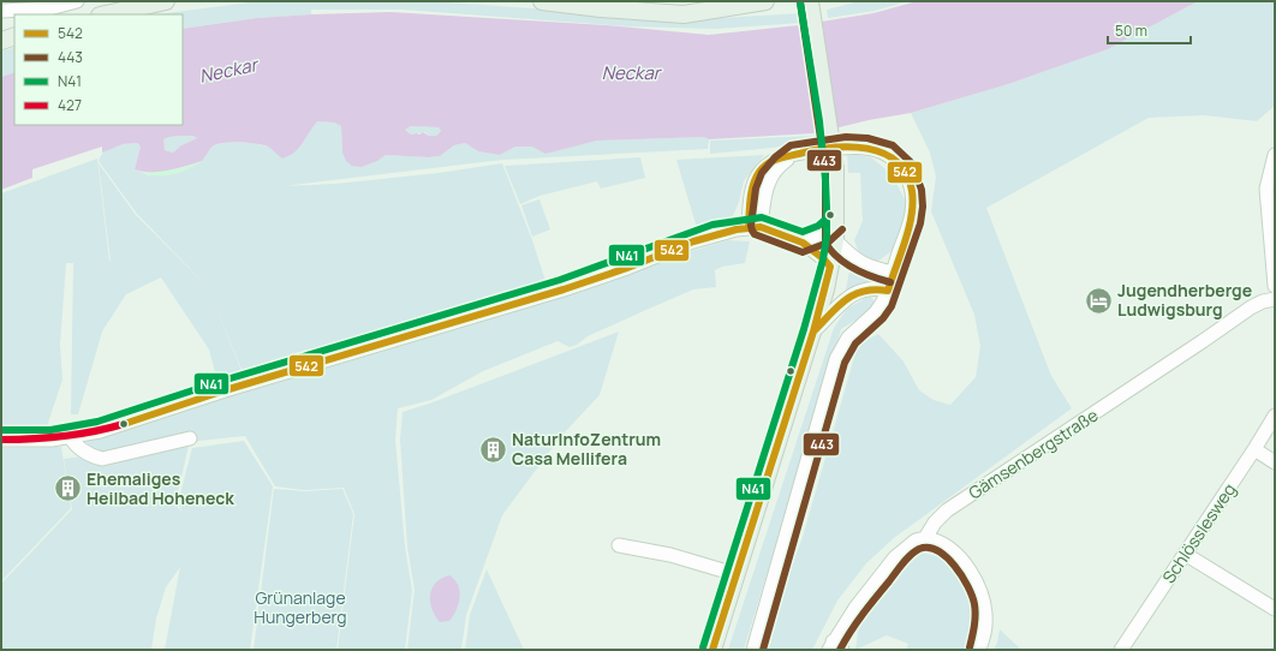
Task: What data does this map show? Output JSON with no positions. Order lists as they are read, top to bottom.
{
  "streets": {
    "street": ["Gämsenbergstraße", "Schlösslesweg"]
  },
  "water": ["Neckar"],
  "parks": ["Grünanlage Hungerberg"],
  "places": {
    "hotel": ["Jugendherberge Ludwigsburg"],
    "building": ["NaturInfoZentrum Casa Mellifera", "Ehemaliges Heilbad Hoheneck"]
  },
  "lines": [
    "transit line 443",
    "transit line N41",
    "transit line 542",
    "transit line 427"
  ],
  "legend": [
    "542",
    "443",
    "N41",
    "427"
  ],
  "scale_bar": "50 m"
}
